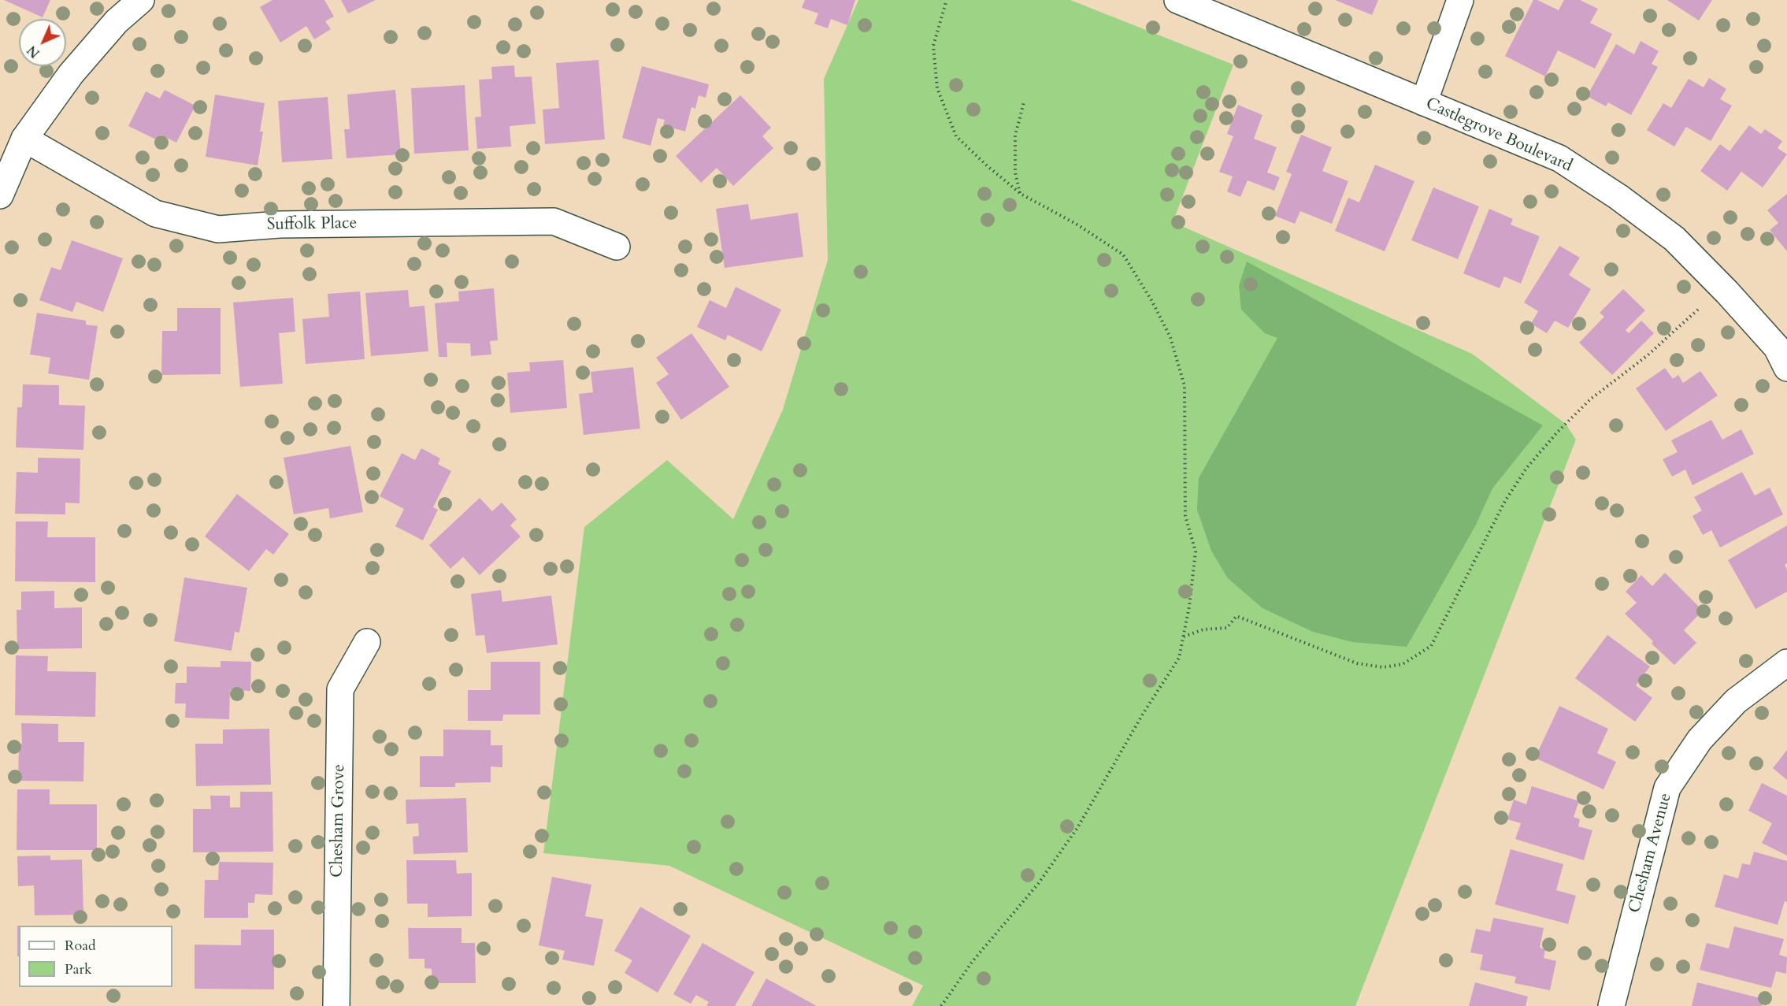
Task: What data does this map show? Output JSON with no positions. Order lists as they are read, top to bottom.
{
  "streets": {
    "street": [
      "Castlegrove Boulevard",
      "Suffolk Place",
      "Chesham Grove",
      "Chesham Avenue"
    ]
  },
  "legend": ["Road", "Park"],
  "north": "bottom left"
}
